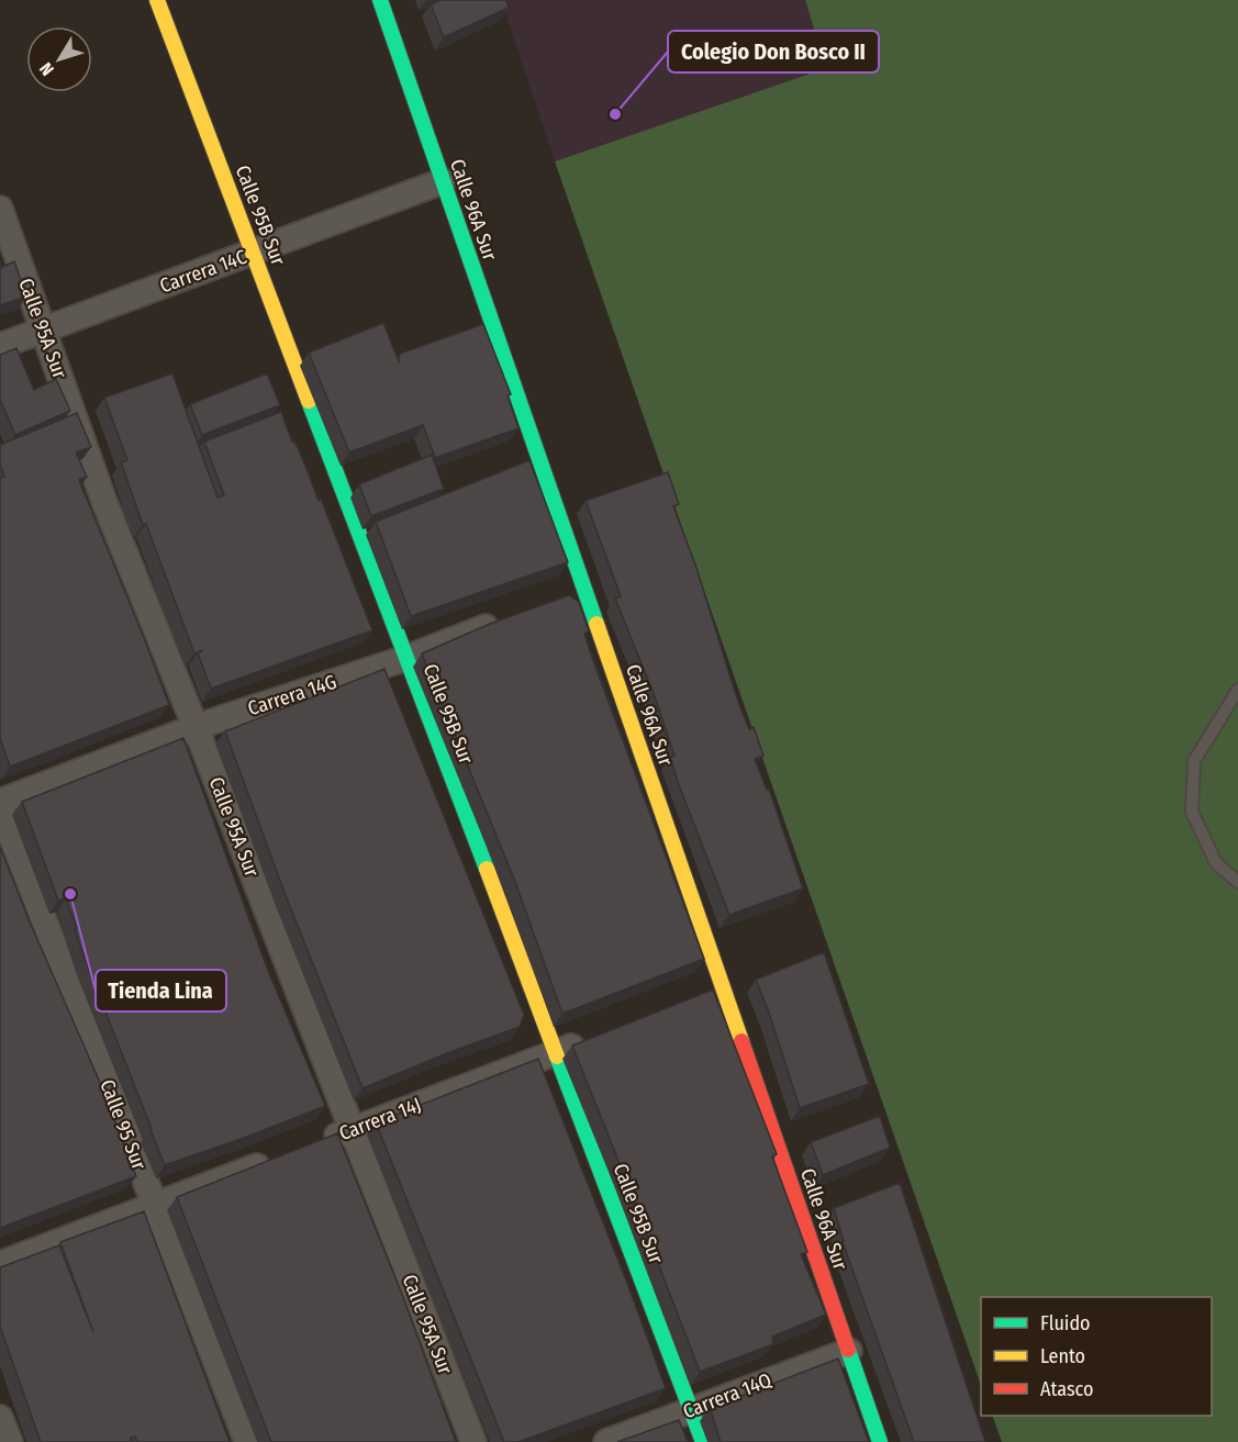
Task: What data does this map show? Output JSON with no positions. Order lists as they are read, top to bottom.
{
  "streets": {
    "street": [
      "Calle 96A Sur",
      "Calle 95B Sur",
      "Carrera 14C",
      "Calle 95A Sur",
      "Carrera 14G",
      "Carrera 14J",
      "Calle 95 Sur",
      "Carrera 14Q"
    ]
  },
  "crossings": [
    ["Calle 96A Sur", "Carrera 14C"],
    ["Calle 96A Sur", "Carrera 14Q"],
    ["Calle 95B Sur", "Carrera 14C"],
    ["Calle 95B Sur", "Carrera 14G"],
    ["Calle 95B Sur", "Carrera 14J"],
    ["Calle 95B Sur", "Carrera 14Q"],
    ["Carrera 14C", "Calle 95A Sur"],
    ["Calle 95A Sur", "Carrera 14G"],
    ["Calle 95A Sur", "Carrera 14J"]
  ],
  "places": ["Colegio Don Bosco II", "Tienda Lina"],
  "legend": ["Fluido", "Lento", "Atasco"],
  "north": "bottom left"
}
